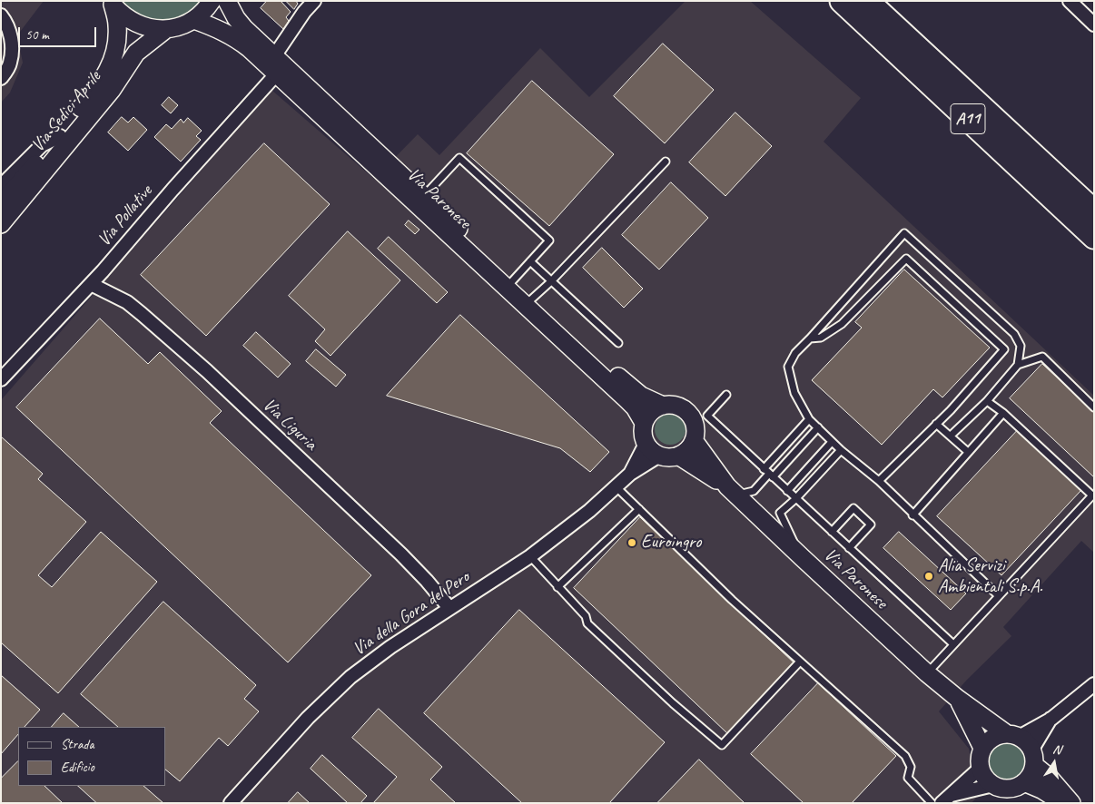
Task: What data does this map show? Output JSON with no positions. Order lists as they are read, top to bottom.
{
  "streets": {
    "highway": ["A11"],
    "main road": ["Via Sedici Aprile", "Via Paronese"],
    "street": ["Via Pollative", "Via Liguria", "Via della Gora del Pero"]
  },
  "crossings": [
    ["Via Sedici Aprile", "Via Paronese"],
    ["Via Paronese", "Via Pollative"],
    ["Via Paronese", "Via della Gora del Pero"],
    ["Via Pollative", "Via Liguria"],
    ["Via Liguria", "Via della Gora del Pero"]
  ],
  "places": ["Euroingro", "Alia Servizi Ambientali S.p.A."],
  "legend": ["Strada", "Edificio"],
  "scale_bar": "50 m",
  "north": "top"
}
